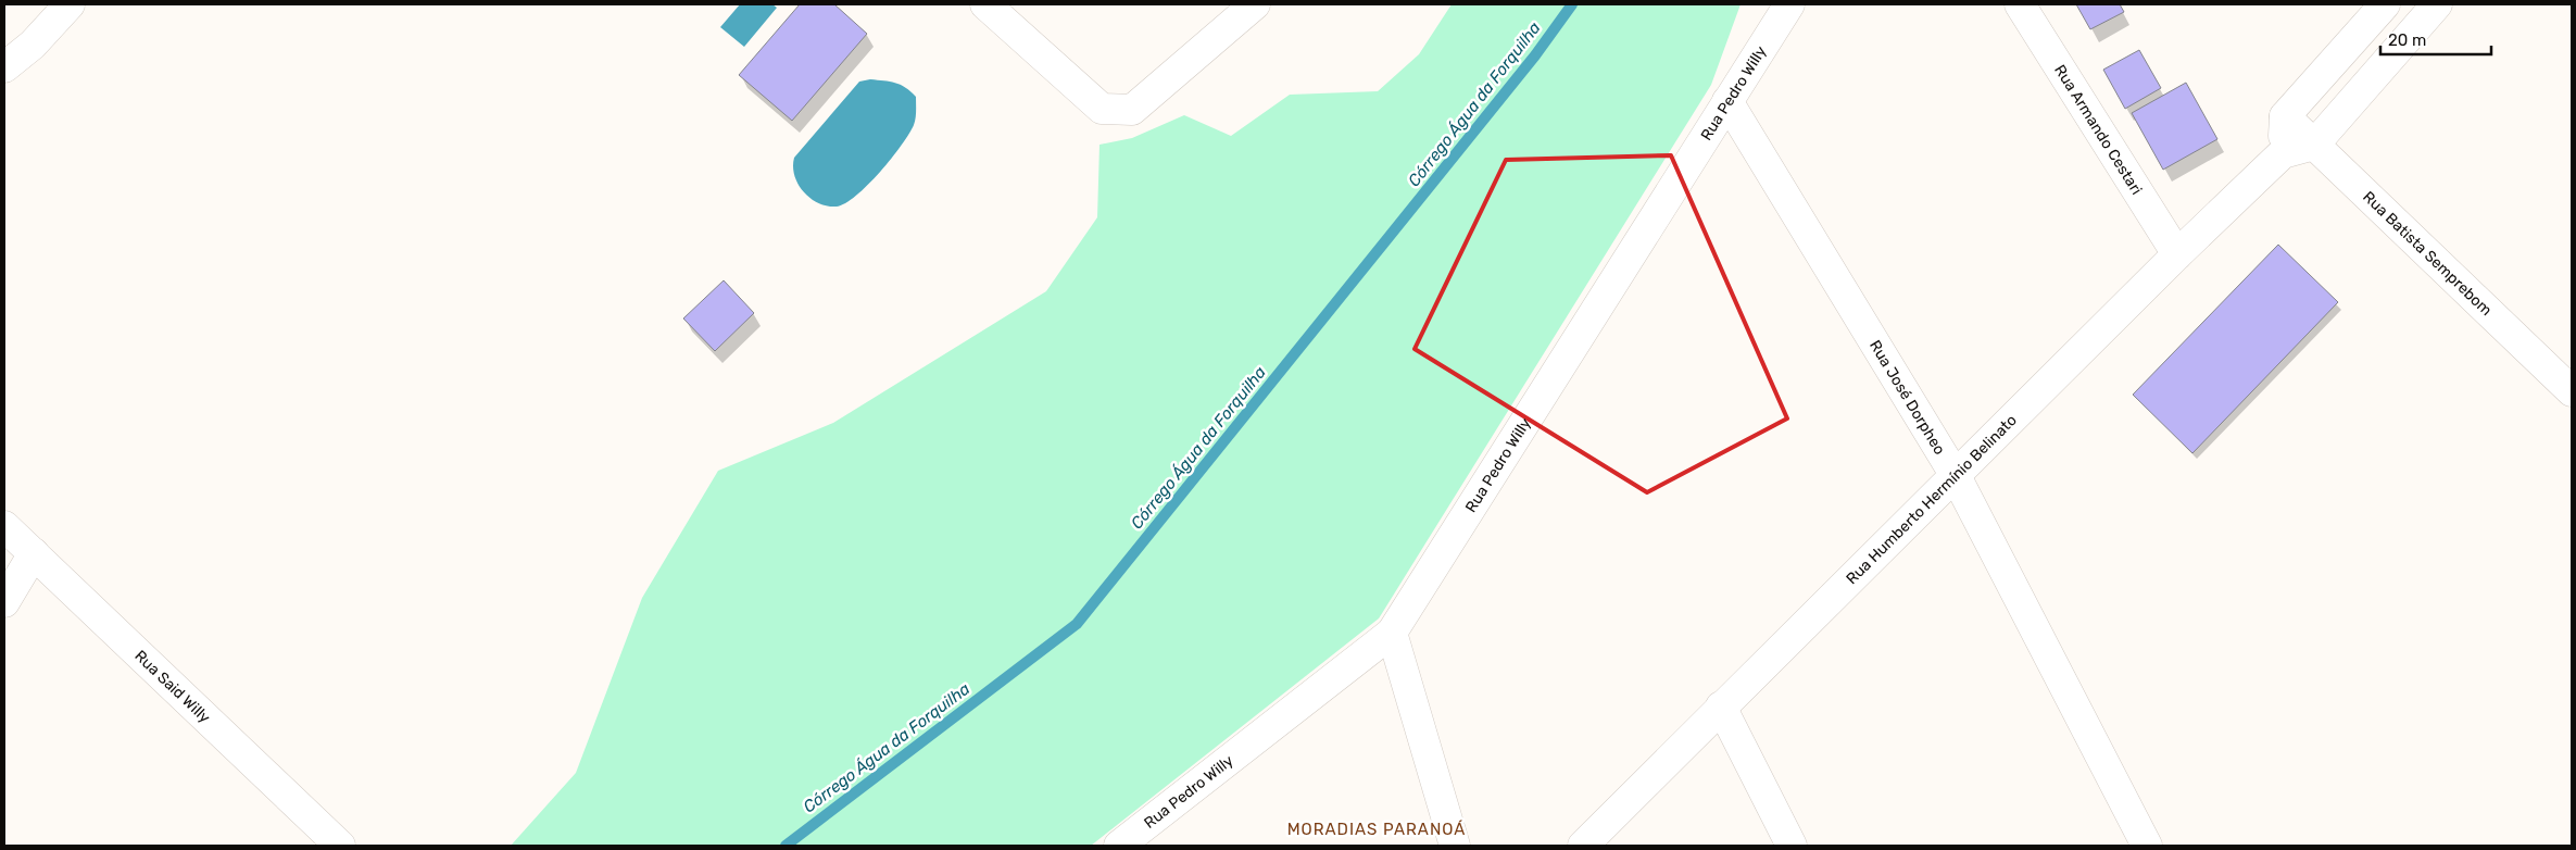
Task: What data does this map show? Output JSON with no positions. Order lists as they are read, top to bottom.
{
  "streets": {
    "street": [
      "Rua Pedro Willy",
      "Rua Armando Cestari",
      "Rua Batista Semprebom",
      "Rua José Dorpheo",
      "Rua Humberto Hermínio Belinato",
      "Rua Said Willy"
    ]
  },
  "crossings": [
    ["Rua Pedro Willy", "Rua José Dorpheo"],
    ["Rua Armando Cestari", "Rua Humberto Hermínio Belinato"],
    ["Rua José Dorpheo", "Rua Humberto Hermínio Belinato"]
  ],
  "districts": ["MORADIAS PARANOÁ"],
  "water": ["Córrego Água da Forquilha"],
  "scale_bar": "20 m"
}
